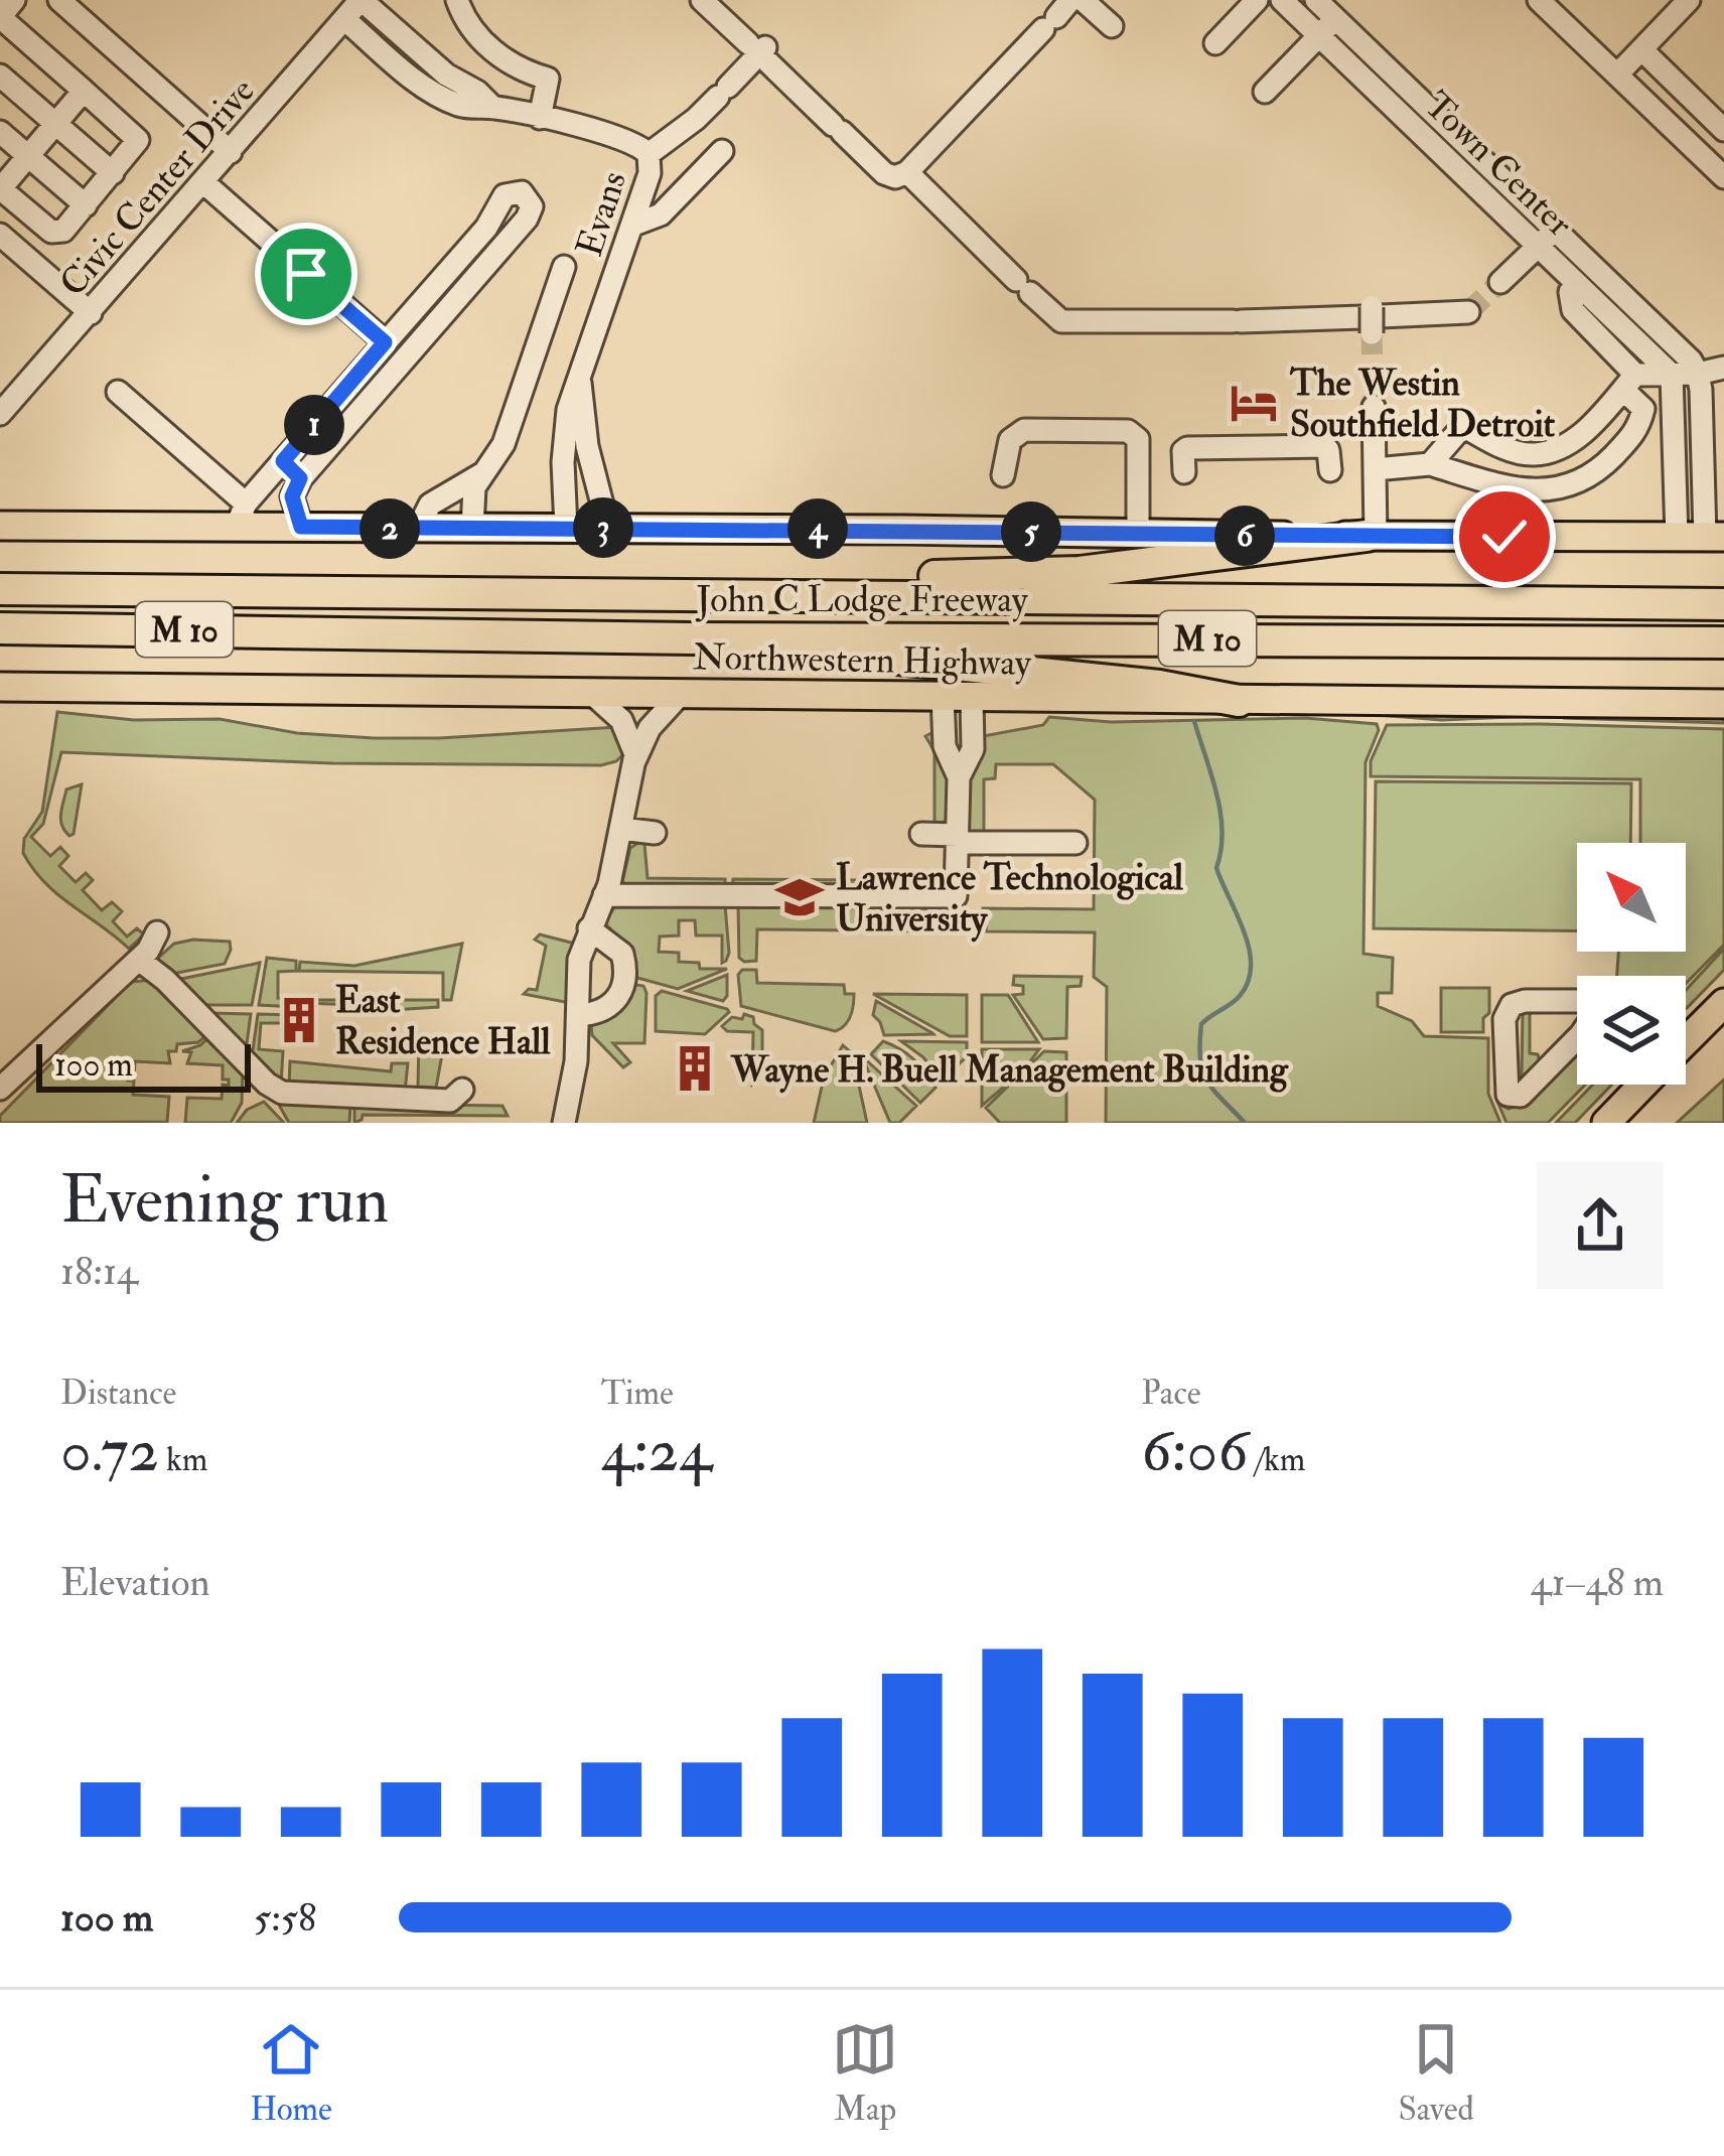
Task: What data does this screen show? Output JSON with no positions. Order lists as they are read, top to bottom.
{
  "streets": {
    "highway": ["John C Lodge Freeway", "M 10"],
    "main road": ["Northwestern Highway"],
    "street": ["Town Center", "Civic Center Drive", "Evans"]
  },
  "crossings": [
    ["Civic Center Drive", "Evans"]
  ],
  "places": {
    "hotel": ["The Westin Southfield Detroit"],
    "school or university": ["Lawrence Technological University"],
    "building": ["East Residence Hall", "Wayne H. Buell Management Building"]
  },
  "scale_bar": "100 m",
  "north": "top left",
  "page": {
    "pins": [
      "1",
      "3",
      "2",
      "4",
      "5",
      "6"
    ],
    "scale": "100 m",
    "heading": ["Evening run", "18:14"],
    "stats": [
      ["Distance", "0.72 km"],
      ["Time", "4:24"],
      ["Pace", "6:06 /km"]
    ],
    "chart": ["Elevation", "41–48 m"],
    "list": [
      {
        "name": "100 m",
        "note": "5:58"
      }
    ],
    "tabs": ["Home", "Map", "Saved"]
  }
}
